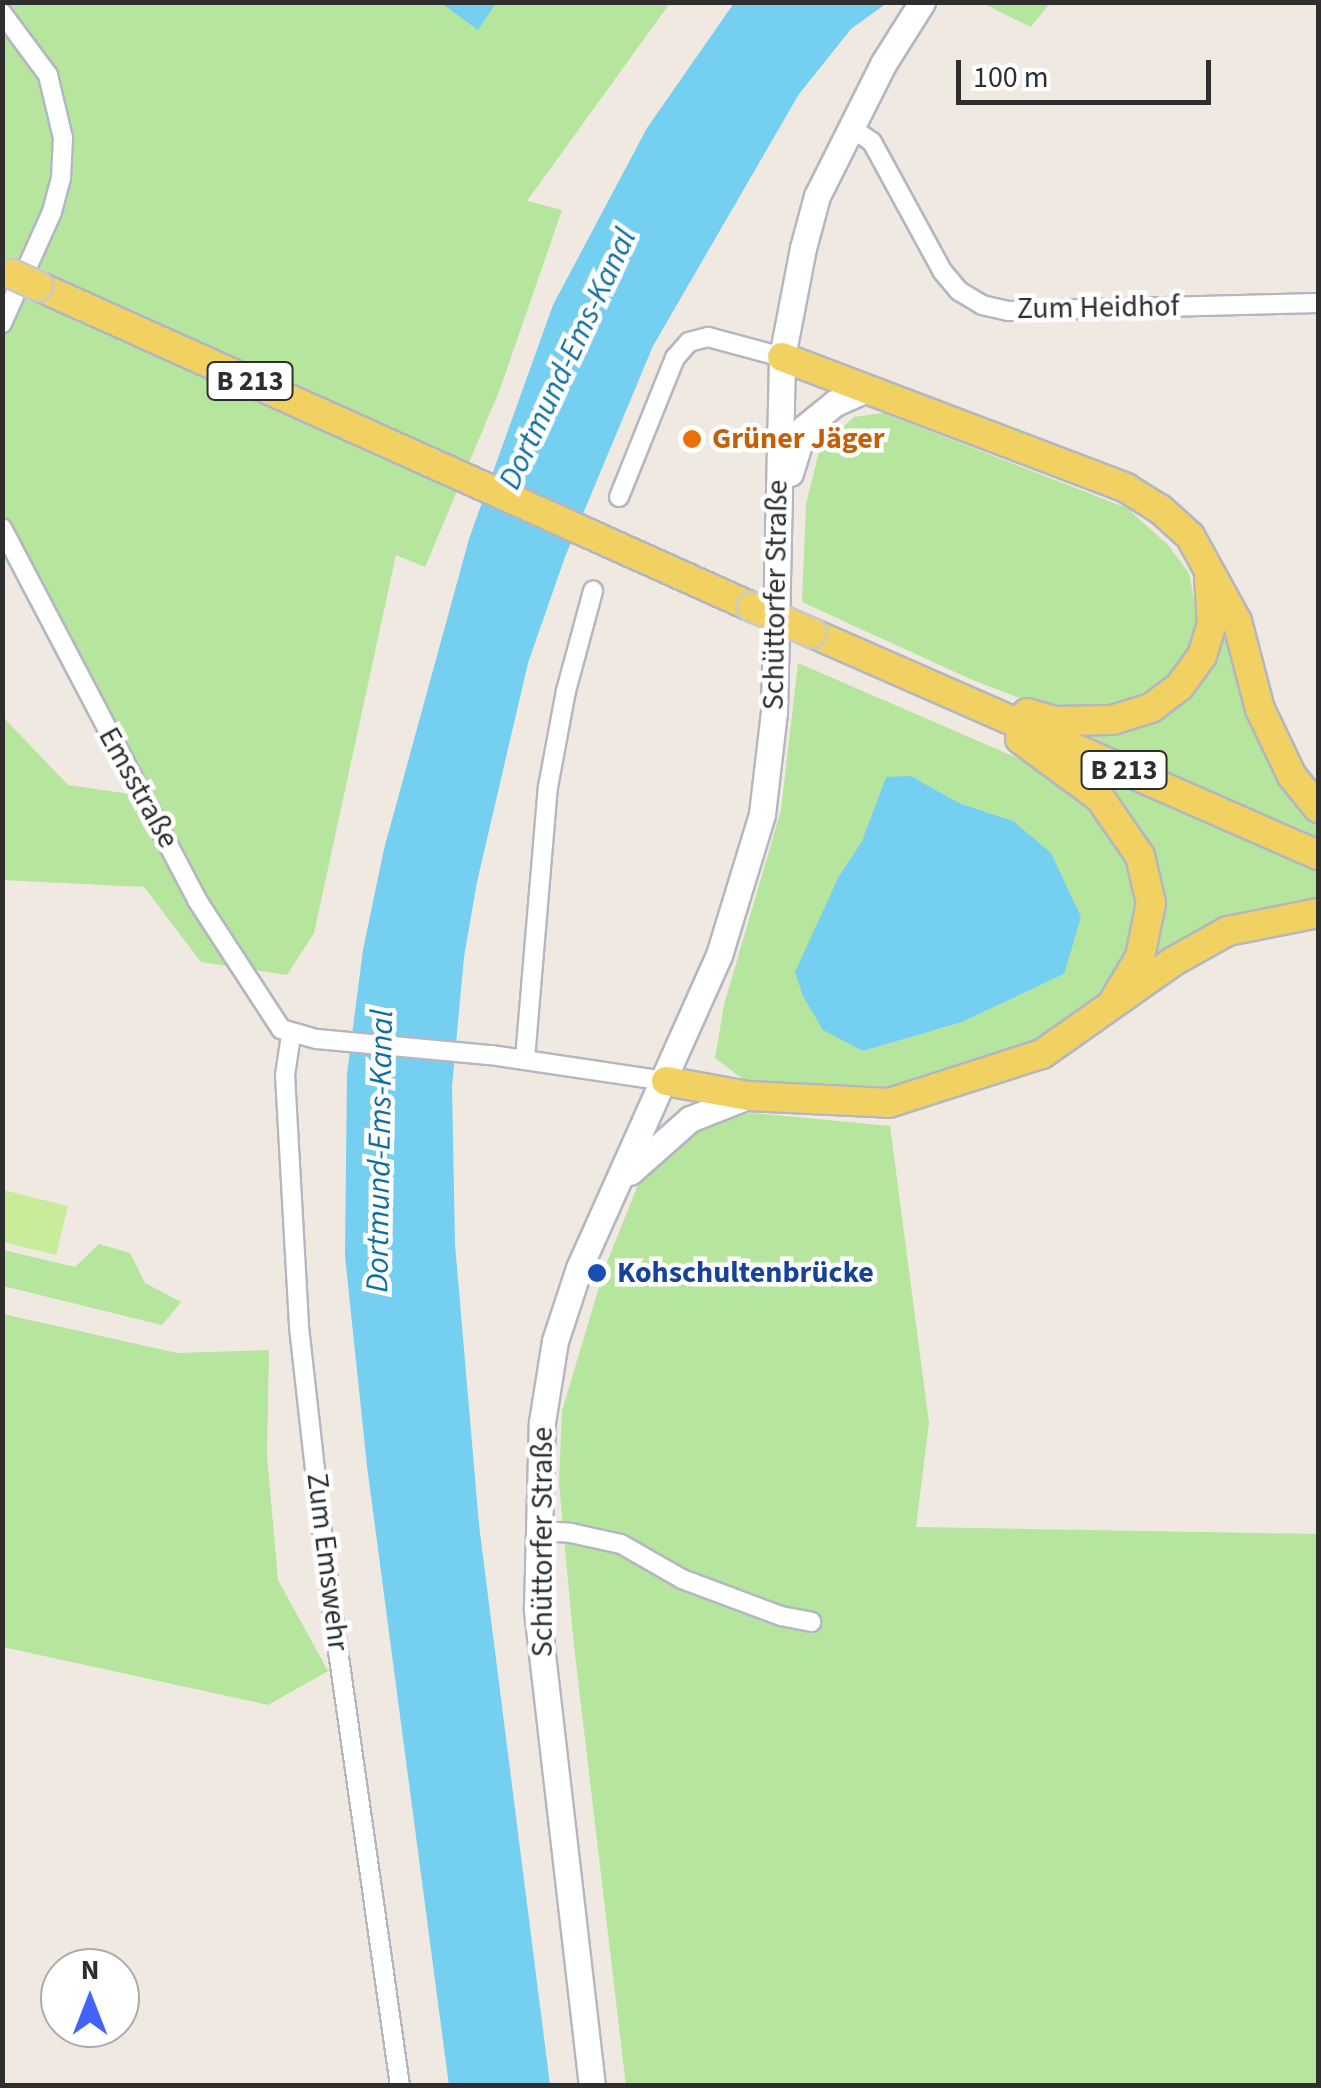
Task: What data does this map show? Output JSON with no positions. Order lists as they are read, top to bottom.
{
  "streets": {
    "main road": ["B 213", "Schüttorfer Straße"],
    "street": ["Zum Heidhof", "Emsstraße", "Zum Emswehr"]
  },
  "crossings": [
    ["Zum Heidhof", "Schüttorfer Straße"],
    ["Emsstraße", "Zum Emswehr"]
  ],
  "water": ["Dortmund-Ems-Kanal"],
  "places": ["Grüner Jäger", "Kohschultenbrücke"],
  "scale_bar": "100 m",
  "north": "top"
}
